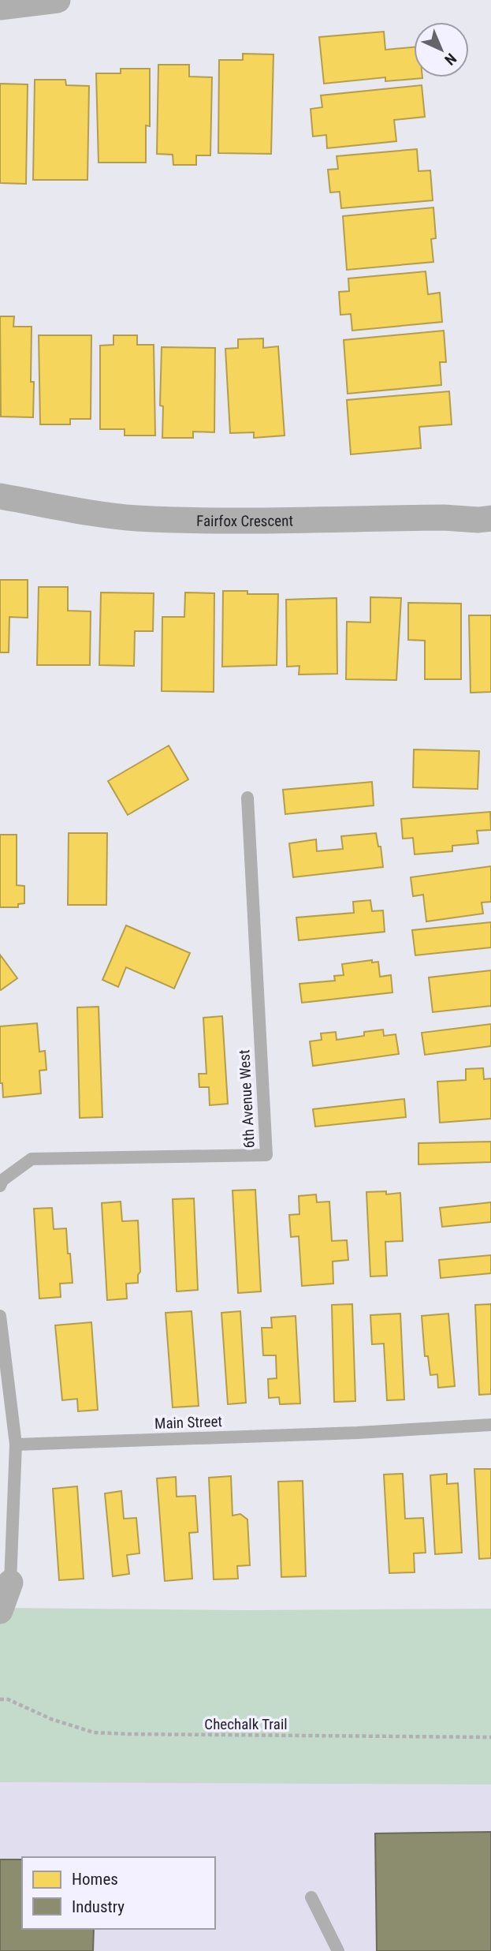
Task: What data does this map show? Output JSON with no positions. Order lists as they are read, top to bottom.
{
  "streets": {
    "street": ["Fairfox Crescent"],
    "lane": ["6th Avenue West", "Main Street"],
    "path": ["Chechalk Trail"]
  },
  "legend": ["Homes", "Industry"],
  "north": "bottom right"
}
